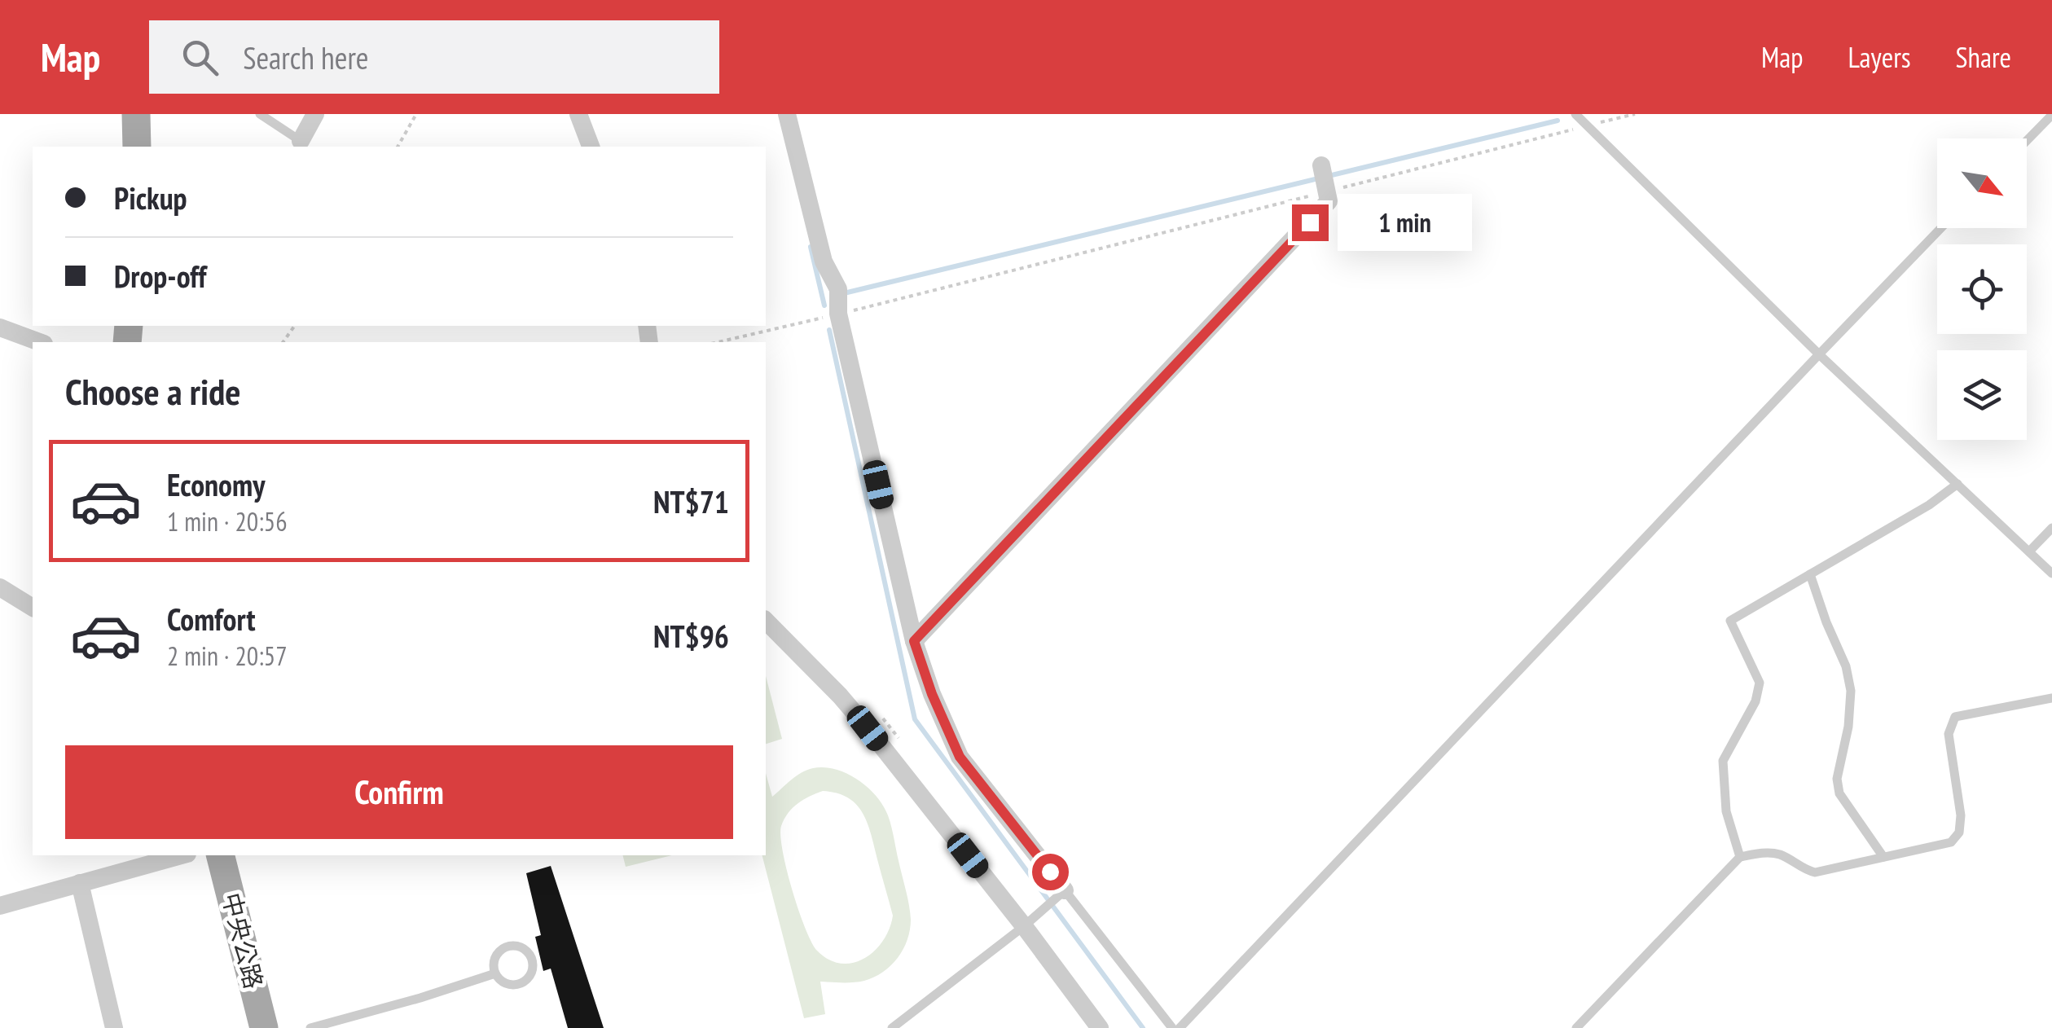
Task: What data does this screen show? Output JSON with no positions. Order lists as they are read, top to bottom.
{
  "streets": {
    "main road": ["中央公路"]
  },
  "north": "bottom right",
  "page": {
    "header": "Map",
    "search": "Search here",
    "nav": ["Map", "Layers", "Share"],
    "banner": ["Pickup", "Drop-off"],
    "bubble": "1 min",
    "heading": "Choose a ride",
    "list": [
      {
        "name": "Economy",
        "note": "1 min · 20:56",
        "value": "NT$71"
      },
      {
        "name": "Comfort",
        "note": "2 min · 20:57",
        "value": "NT$96"
      }
    ],
    "buttons": "Confirm"
  }
}
